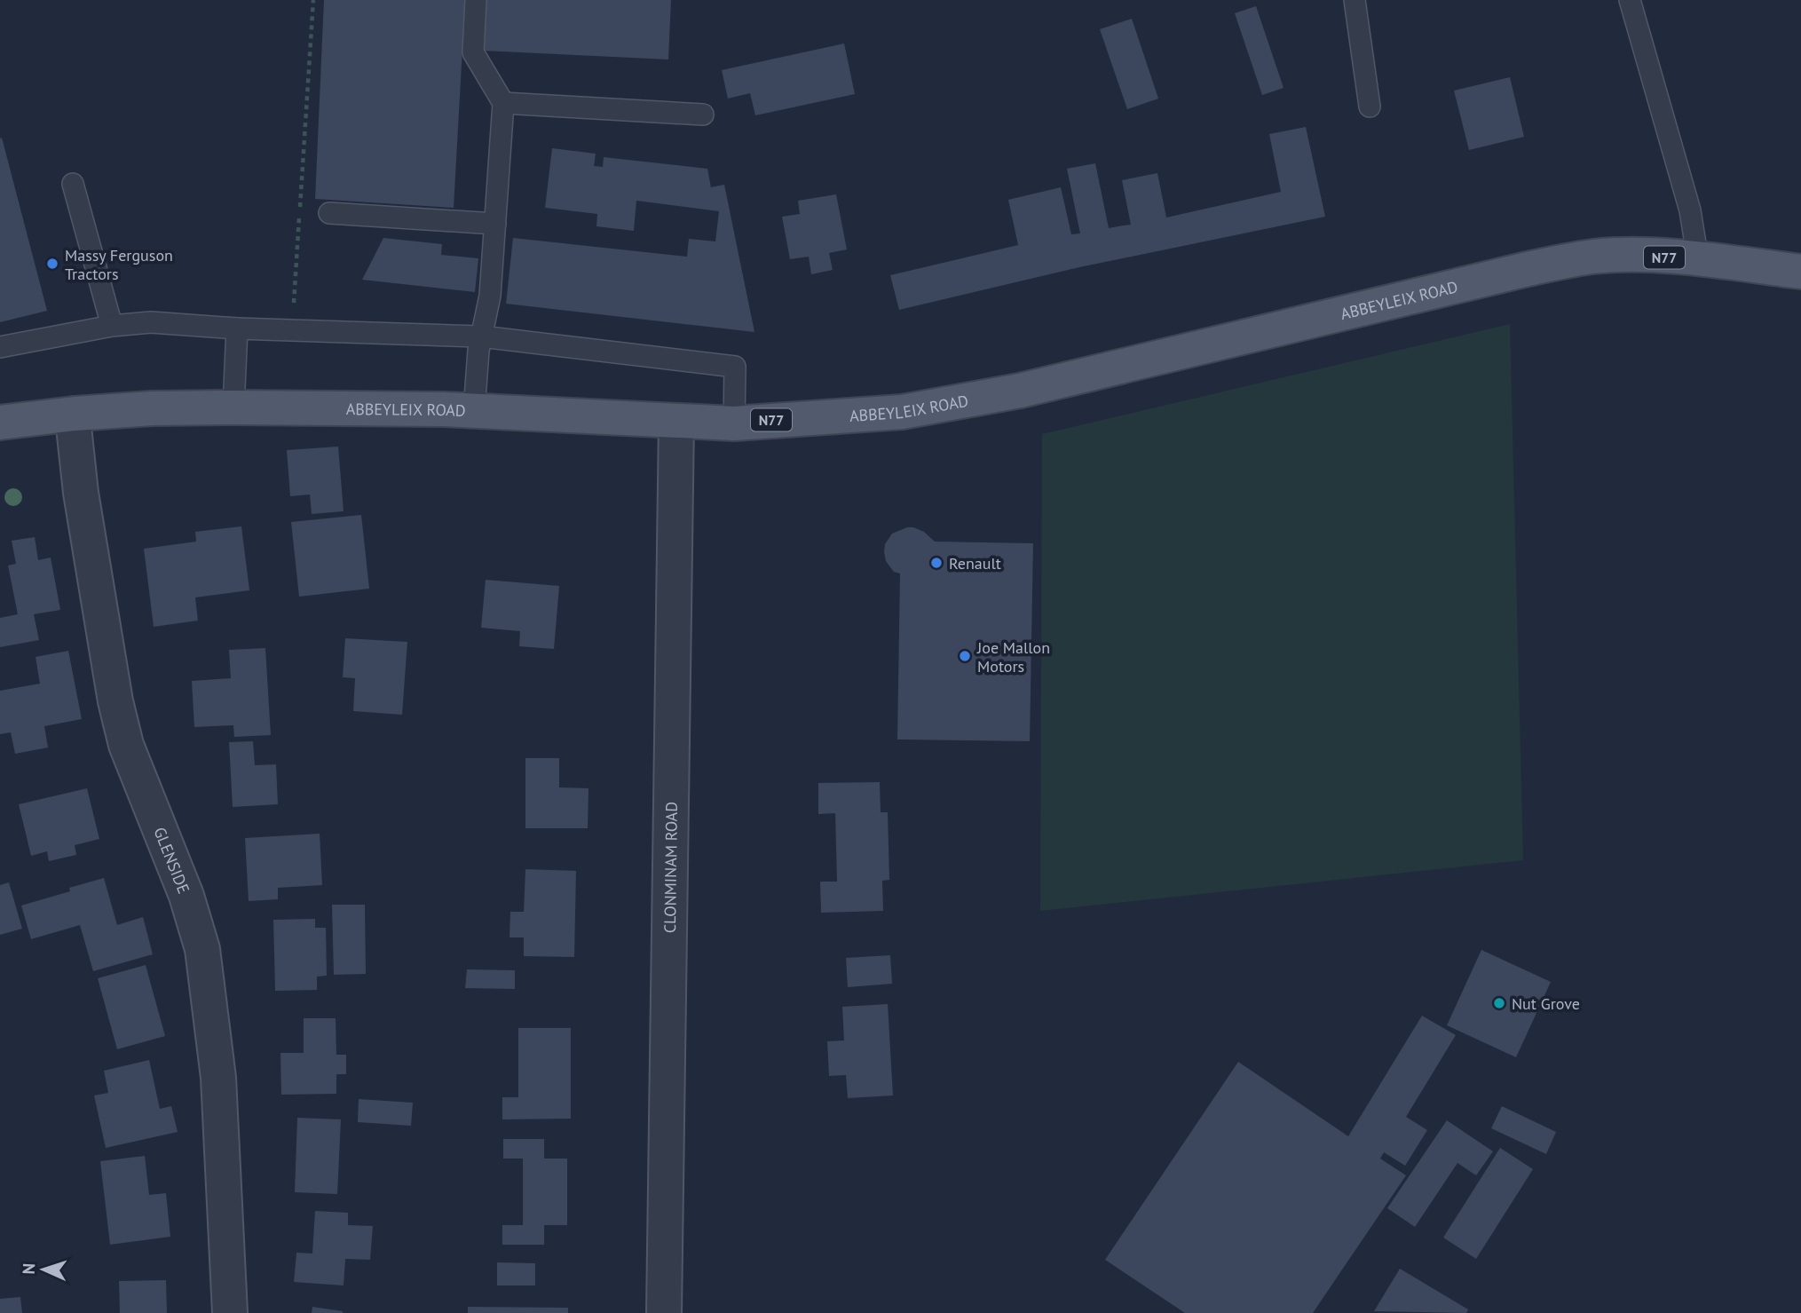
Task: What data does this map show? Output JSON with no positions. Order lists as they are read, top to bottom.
{
  "streets": {
    "main road": ["N77", "ABBEYLEIX ROAD"],
    "street": ["GLENSIDE", "CLONMINAM ROAD"]
  },
  "crossings": [
    ["ABBEYLEIX ROAD", "GLENSIDE"],
    ["ABBEYLEIX ROAD", "CLONMINAM ROAD"]
  ],
  "places": [
    "Massy Ferguson Tractors",
    "Renault",
    "Joe Mallon Motors",
    "Nut Grove"
  ],
  "north": "left"
}
